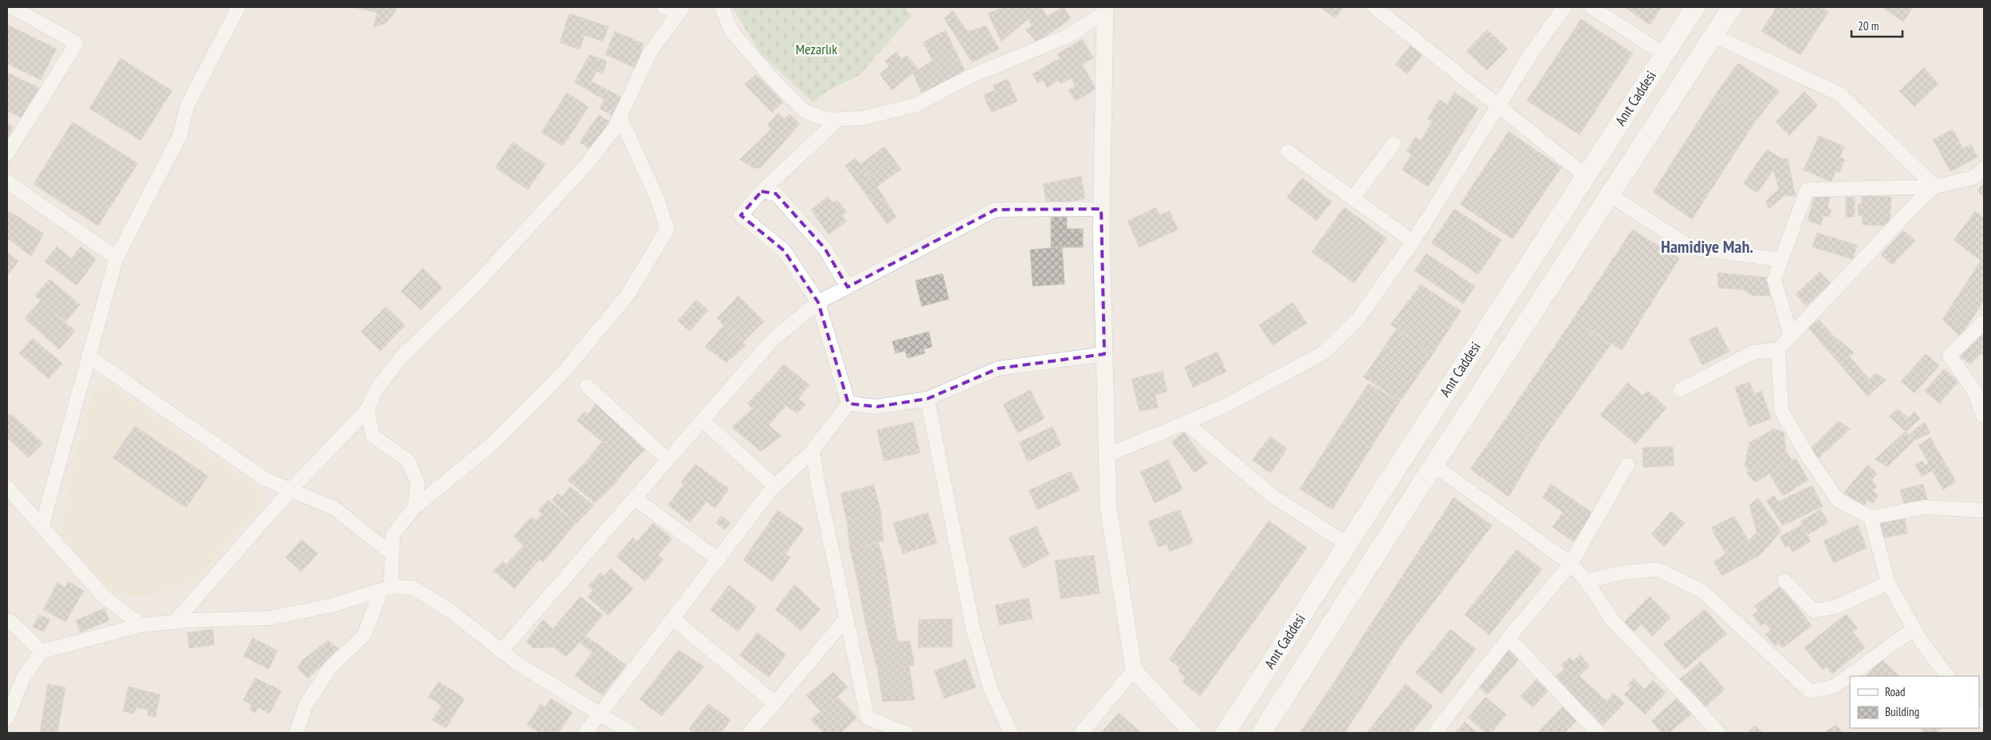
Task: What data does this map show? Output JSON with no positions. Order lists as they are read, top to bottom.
{
  "streets": {
    "main road": ["Anıt Caddesi"]
  },
  "districts": ["Hamidiye Mah."],
  "parks": ["Mezarlık"],
  "legend": ["Road", "Building"],
  "scale_bar": "20 m"
}
